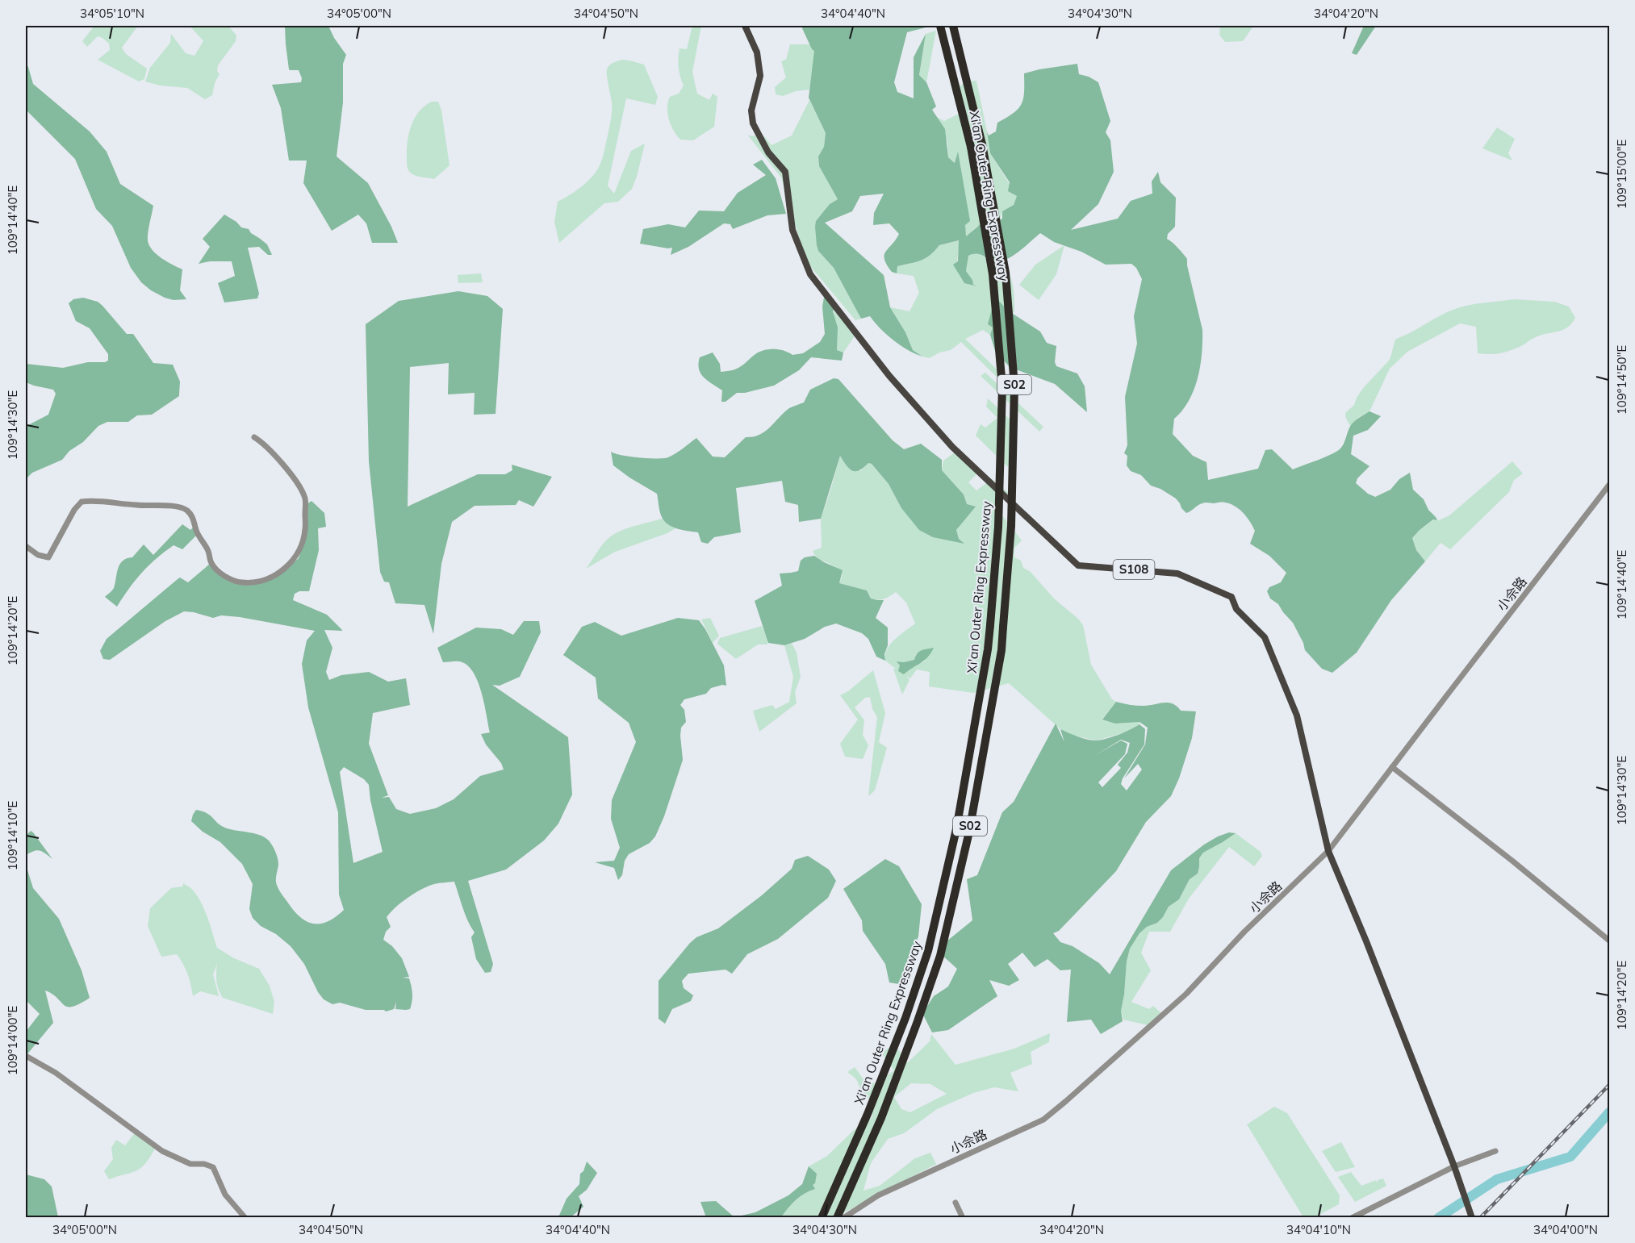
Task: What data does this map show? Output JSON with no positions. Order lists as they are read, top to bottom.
{
  "streets": {
    "highway": ["Xi'an Outer Ring Expressway", "S02"],
    "main road": ["S108"],
    "street": ["小佘路"]
  },
  "crossings": [
    ["S108", "小佘路"]
  ],
  "coordinates": [
    "34°05'10\"N",
    "34°05'00\"N",
    "34°04'50\"N",
    "34°04'40\"N",
    "34°04'30\"N",
    "34°04'20\"N",
    "109°15'00\"E",
    "109°14'40\"E",
    "109°14'50\"E",
    "109°14'30\"E",
    "109°14'20\"E",
    "109°14'10\"E",
    "109°14'00\"E",
    "34°04'10\"N",
    "34°04'00\"N"
  ]
}
